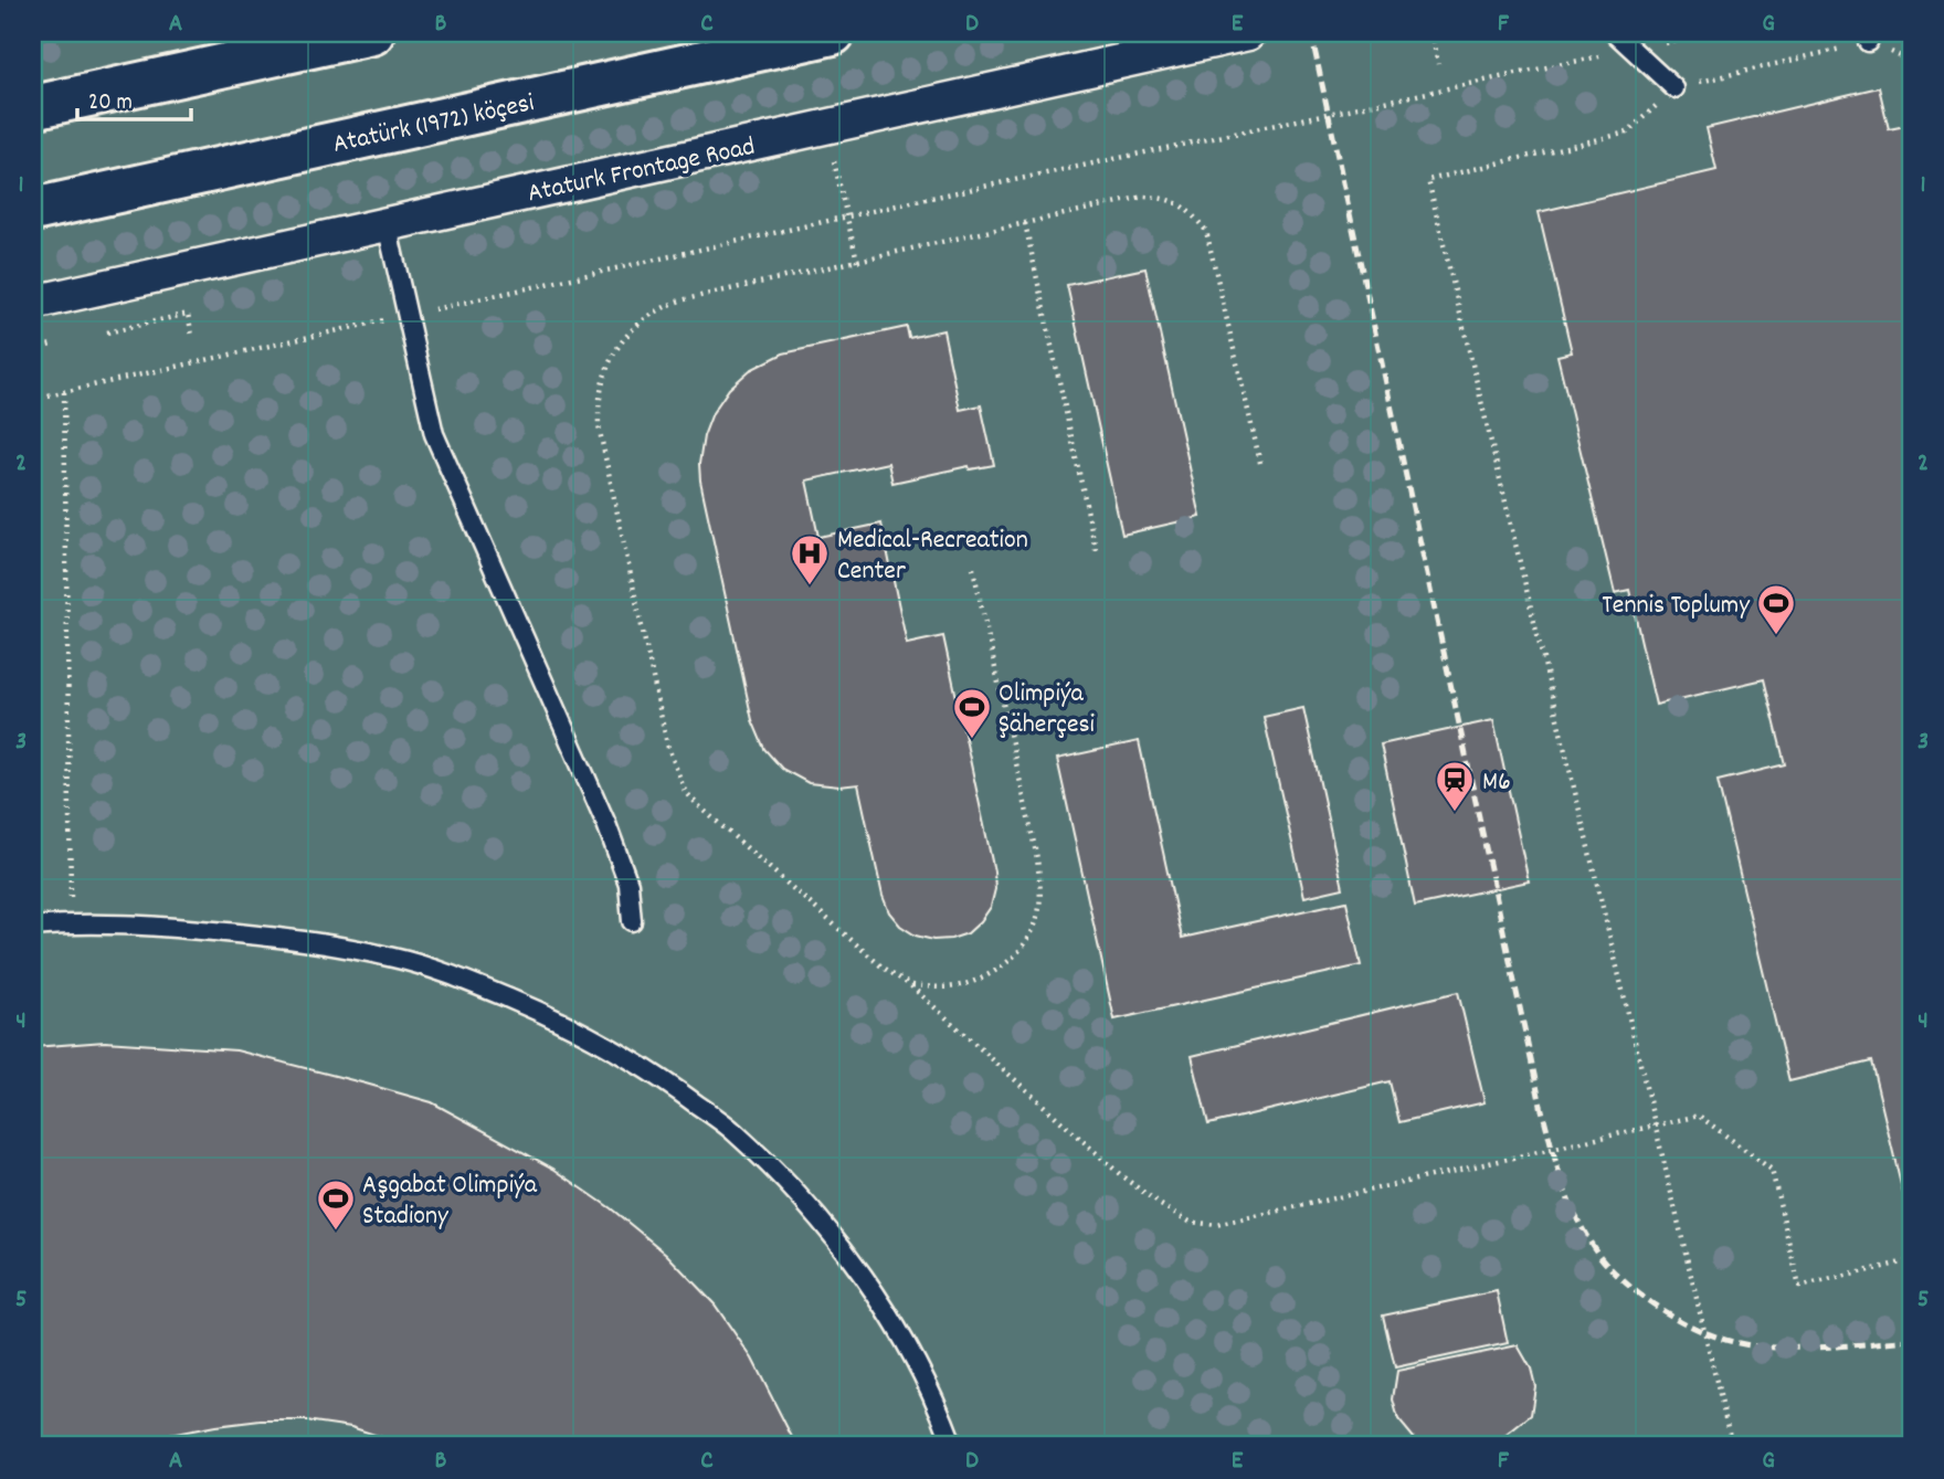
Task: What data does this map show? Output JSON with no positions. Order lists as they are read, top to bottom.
{
  "streets": {
    "main road": ["Atatürk (1972) köçesi"],
    "street": ["Ataturk Frontage Road"]
  },
  "places": {
    "hospital": ["Medical-Recreation Center"],
    "sports": ["Tennis Toplumy", "Olimpiýa Şäherçesi", "Aşgabat Olimpiýa Stadiony"],
    "station": ["M6"]
  },
  "scale_bar": "20 m",
  "grid": {
    "columns": [
      "A",
      "B",
      "C",
      "D",
      "E",
      "F",
      "G"
    ],
    "rows": [
      "1",
      "2",
      "3",
      "4",
      "5"
    ]
  }
}
